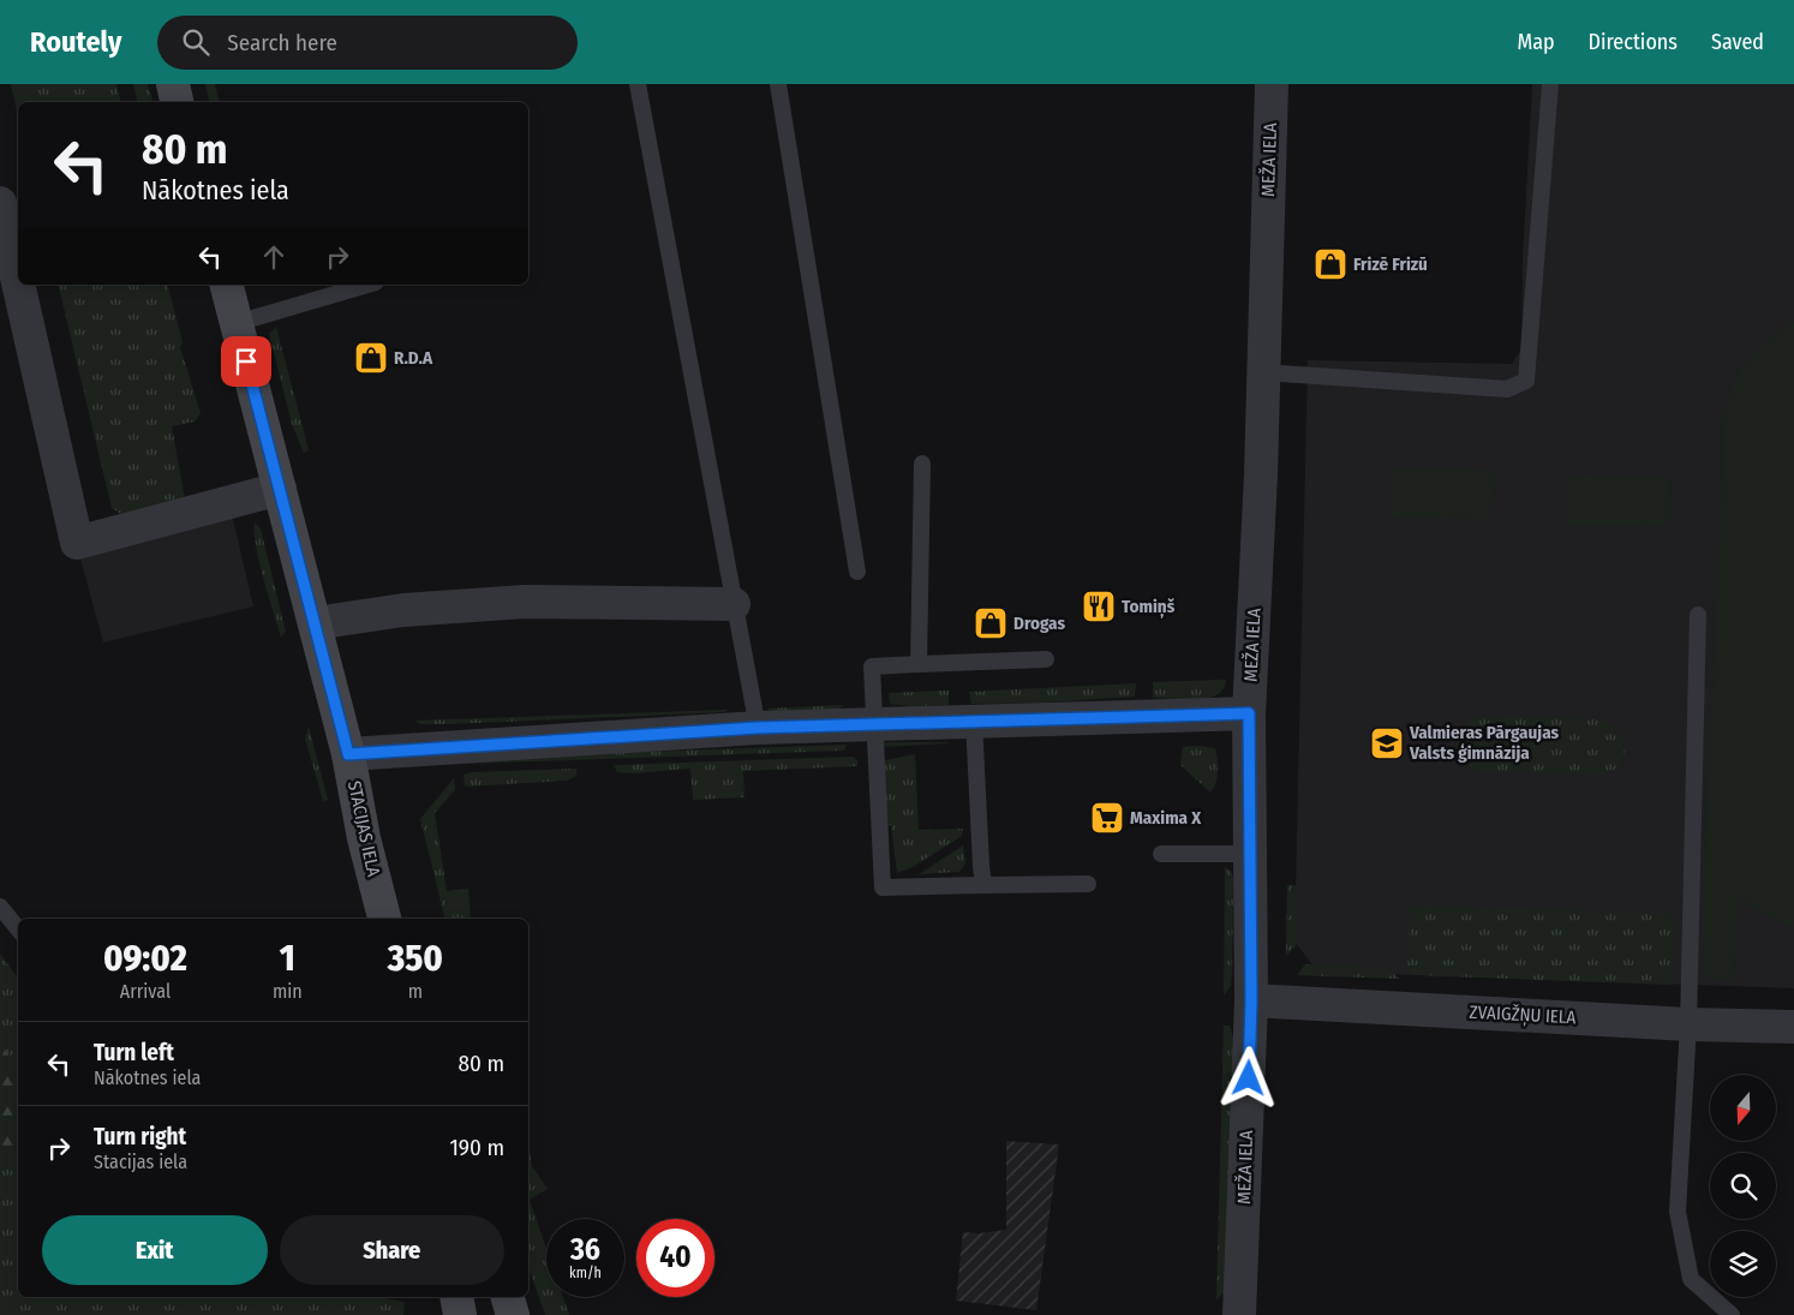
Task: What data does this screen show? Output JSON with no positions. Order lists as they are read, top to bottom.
{
  "streets": {
    "main road": ["STACIJAS IELA"],
    "street": ["MEŽA IELA", "ZVAIGŽŅU IELA"]
  },
  "crossings": [
    ["MEŽA IELA", "ZVAIGŽŅU IELA"]
  ],
  "places": {
    "shop": ["Frizē Frizū", "R.D.A", "Drogas"],
    "restaurant": ["Tomiņš"],
    "school or university": ["Valmieras Pārgaujas Valsts ģimnāzija"],
    "supermarket": ["Maxima X"]
  },
  "north": "bottom",
  "page": {
    "header": "Routely",
    "search": "Search here",
    "nav": ["Map", "Directions", "Saved"],
    "turn": ["80 m", "Nākotnes iela"],
    "eta": [
      "09:02",
      "Arrival",
      "1",
      "min",
      "350",
      "m"
    ],
    "list": [
      {
        "name": "Turn left",
        "note": "Nākotnes iela",
        "value": "80 m"
      },
      {
        "name": "Turn right",
        "note": "Stacijas iela",
        "value": "190 m"
      }
    ],
    "buttons": ["Exit", "Share"],
    "speed": "36 km/h",
    "limit": "40"
  }
}
